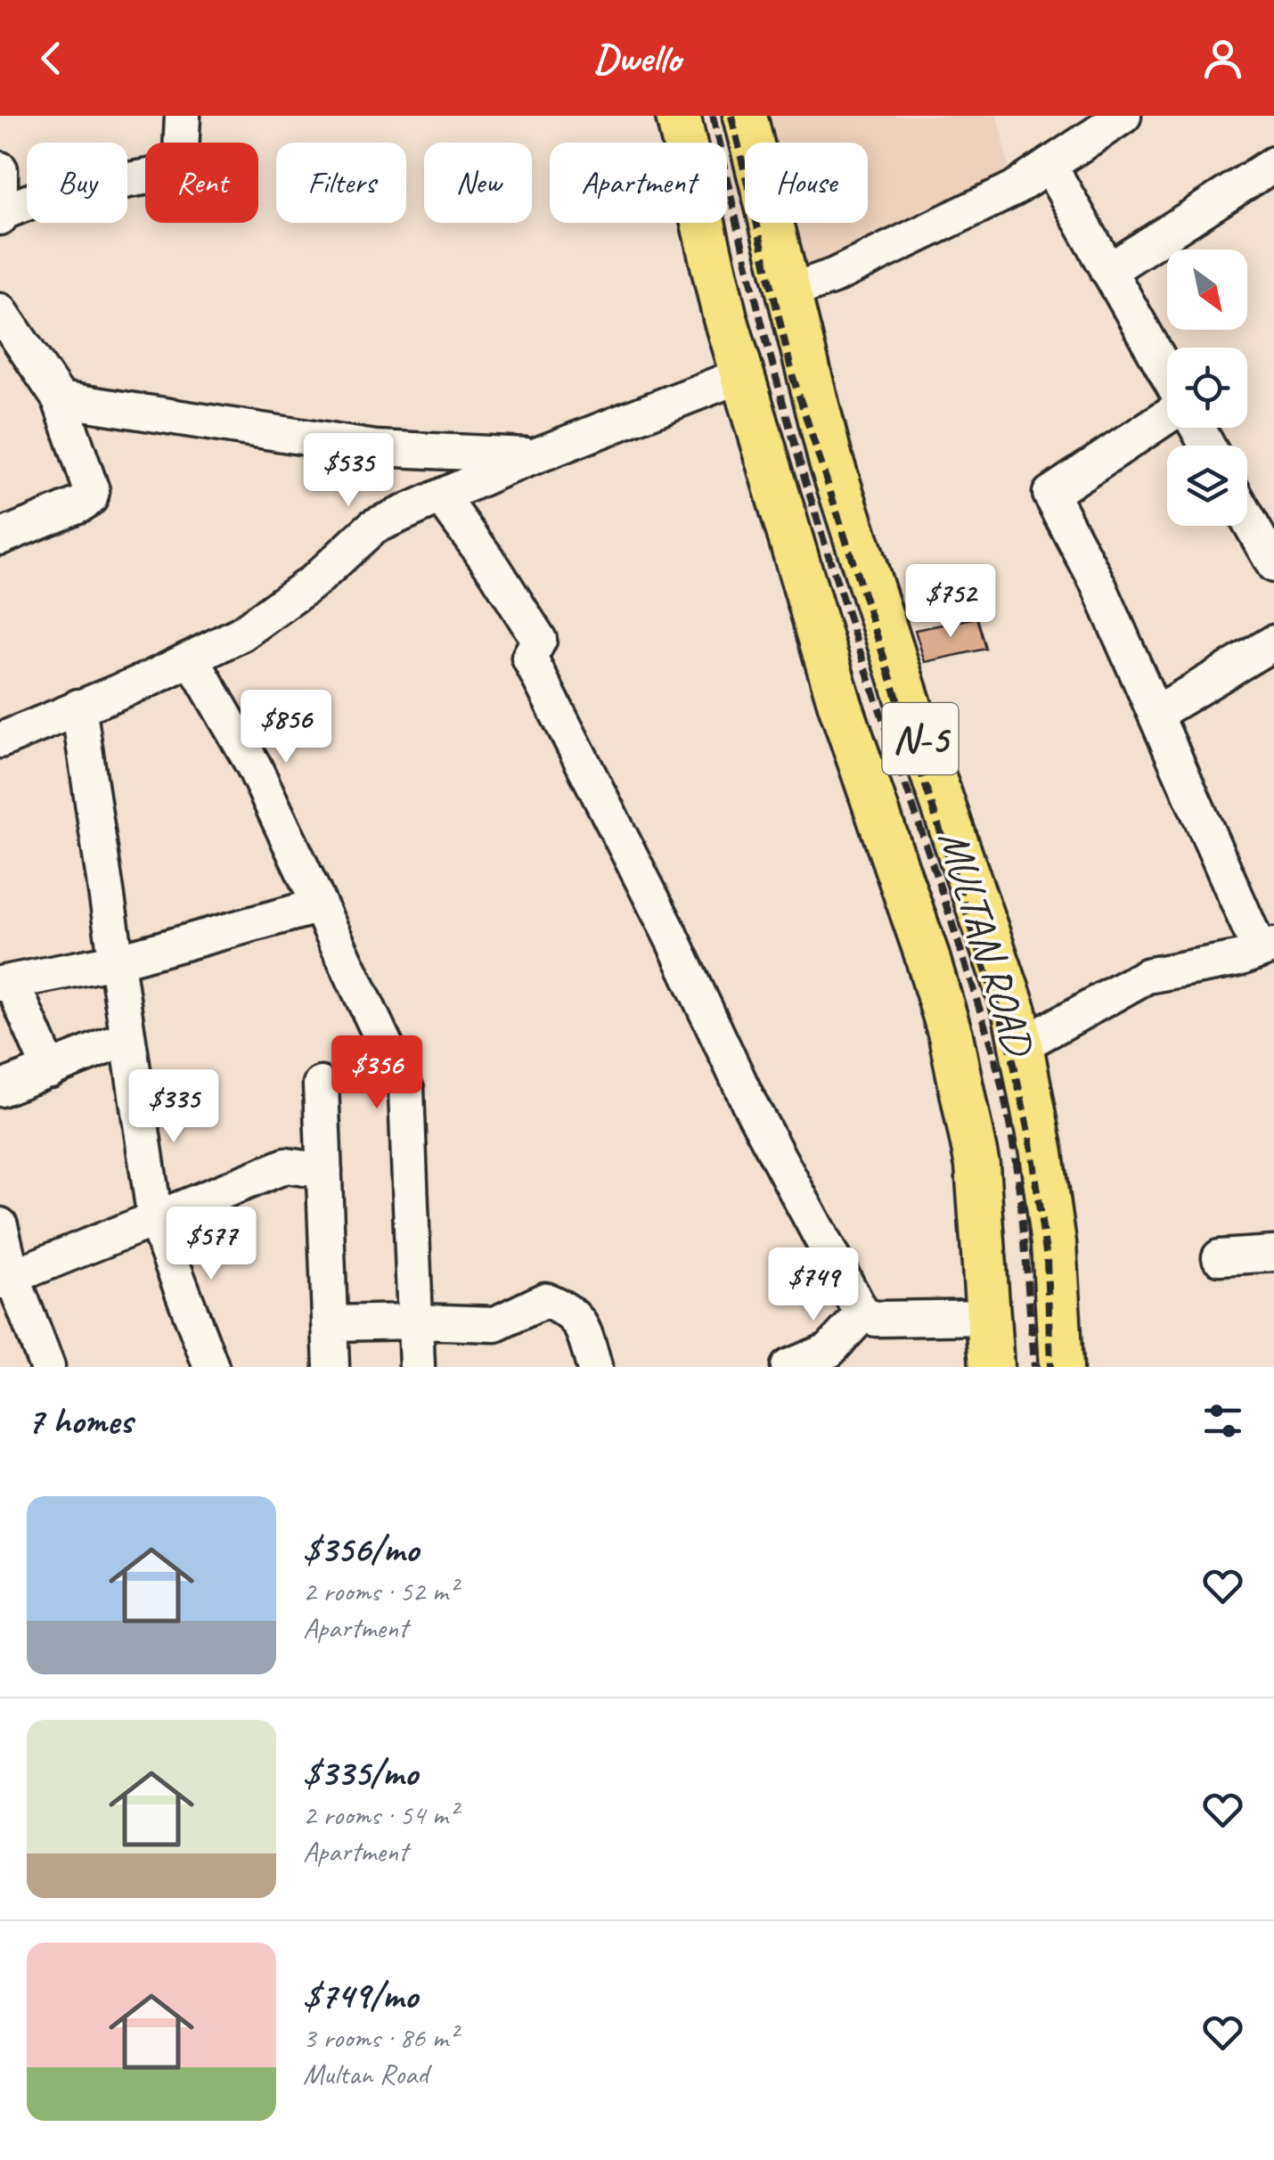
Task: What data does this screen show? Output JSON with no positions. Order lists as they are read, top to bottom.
{
  "streets": {
    "main road": ["N-5", "MULTAN ROAD"]
  },
  "north": "bottom right",
  "page": {
    "header": "Dwello",
    "chip": [
      "Buy",
      "Rent",
      "Filters",
      "New",
      "Apartment",
      "House"
    ],
    "price": [
      "$535",
      "$752",
      "$856",
      "$356",
      "$335",
      "$577",
      "$749"
    ],
    "heading": "7 homes",
    "list": [
      {
        "name": "$356/mo",
        "note": "2 rooms · 52 m² · Apartment"
      },
      {
        "name": "$335/mo",
        "note": "2 rooms · 54 m² · Apartment"
      },
      {
        "name": "$749/mo",
        "note": "3 rooms · 86 m² · Multan Road"
      }
    ]
  }
}
